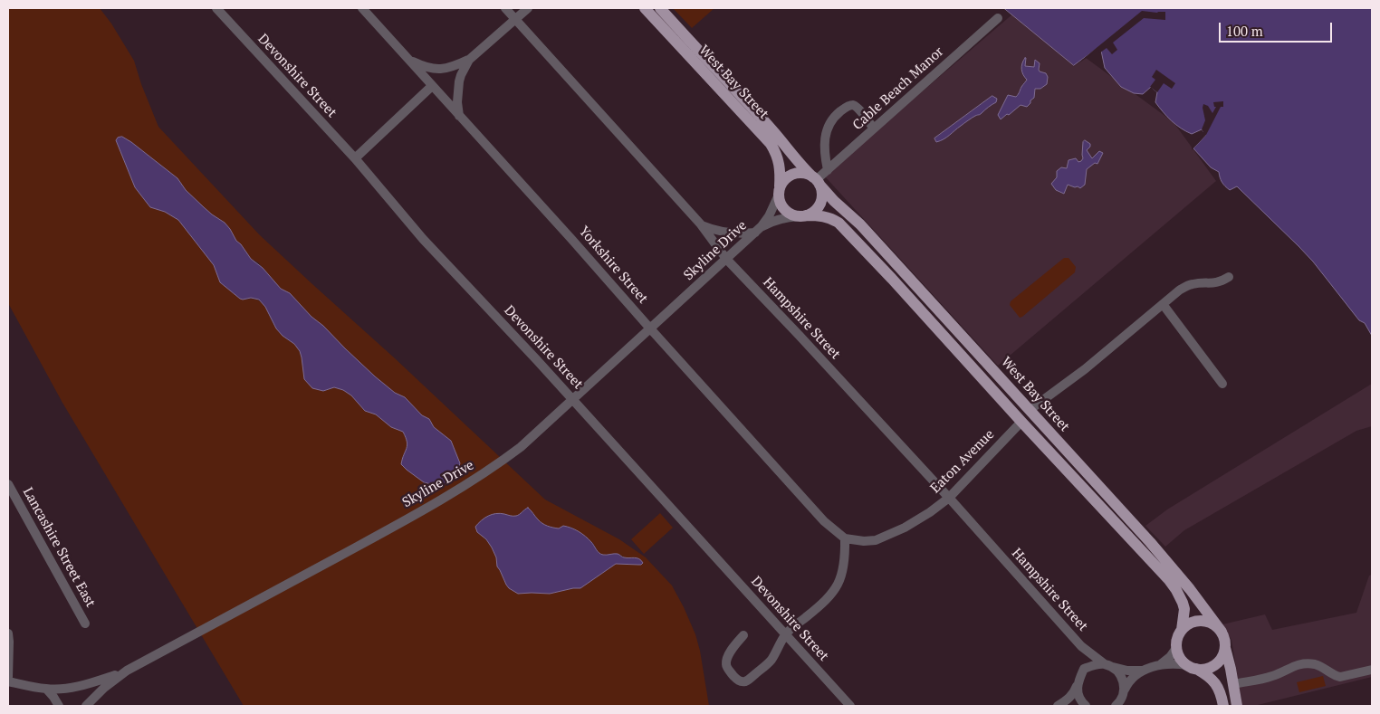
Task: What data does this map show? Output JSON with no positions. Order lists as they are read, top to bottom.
{
  "streets": {
    "main road": ["West Bay Street"],
    "street": [
      "Devonshire Street",
      "Cable Beach Manor",
      "Skyline Drive",
      "Yorkshire Street",
      "Hampshire Street",
      "Eaton Avenue",
      "Lancashire Street East"
    ]
  },
  "crossings": [
    ["Devonshire Street", "Skyline Drive"],
    ["West Bay Street", "Cable Beach Manor"],
    ["West Bay Street", "Skyline Drive"],
    ["West Bay Street", "Eaton Avenue"],
    ["Cable Beach Manor", "Skyline Drive"],
    ["Skyline Drive", "Yorkshire Street"],
    ["Skyline Drive", "Hampshire Street"],
    ["Yorkshire Street", "Eaton Avenue"],
    ["Hampshire Street", "Eaton Avenue"]
  ],
  "scale_bar": "100 m"
}
